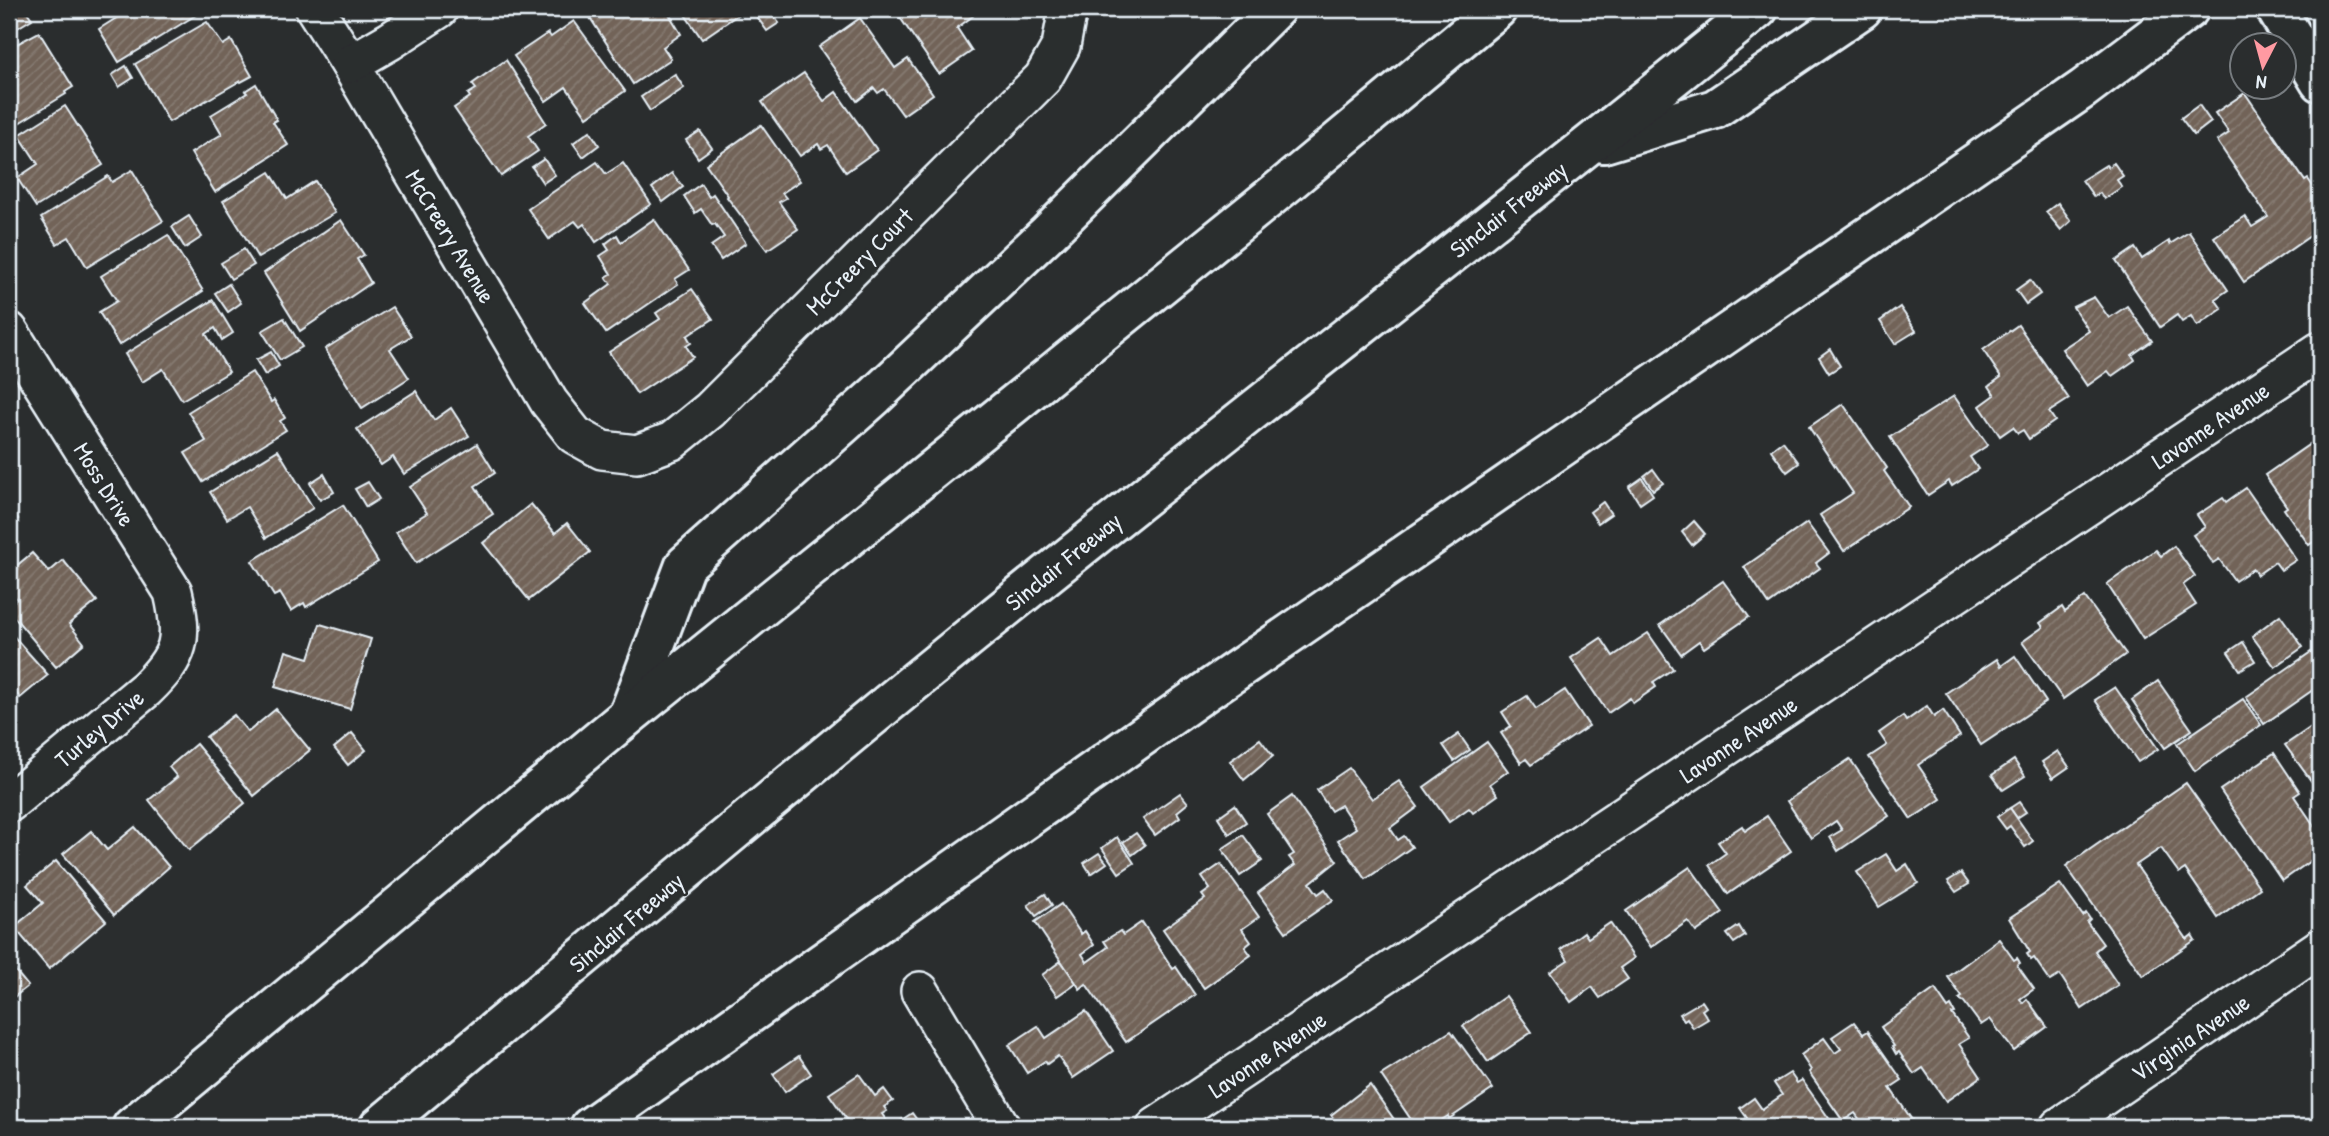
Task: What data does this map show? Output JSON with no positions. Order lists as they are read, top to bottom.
{
  "streets": {
    "main road": ["Sinclair Freeway"],
    "street": [
      "McCreery Avenue",
      "McCreery Court",
      "Lavonne Avenue",
      "Moss Drive",
      "Turley Drive",
      "Virginia Avenue"
    ]
  },
  "crossings": [
    ["McCreery Avenue", "McCreery Court"],
    ["Moss Drive", "Turley Drive"]
  ],
  "north": "bottom"
}
